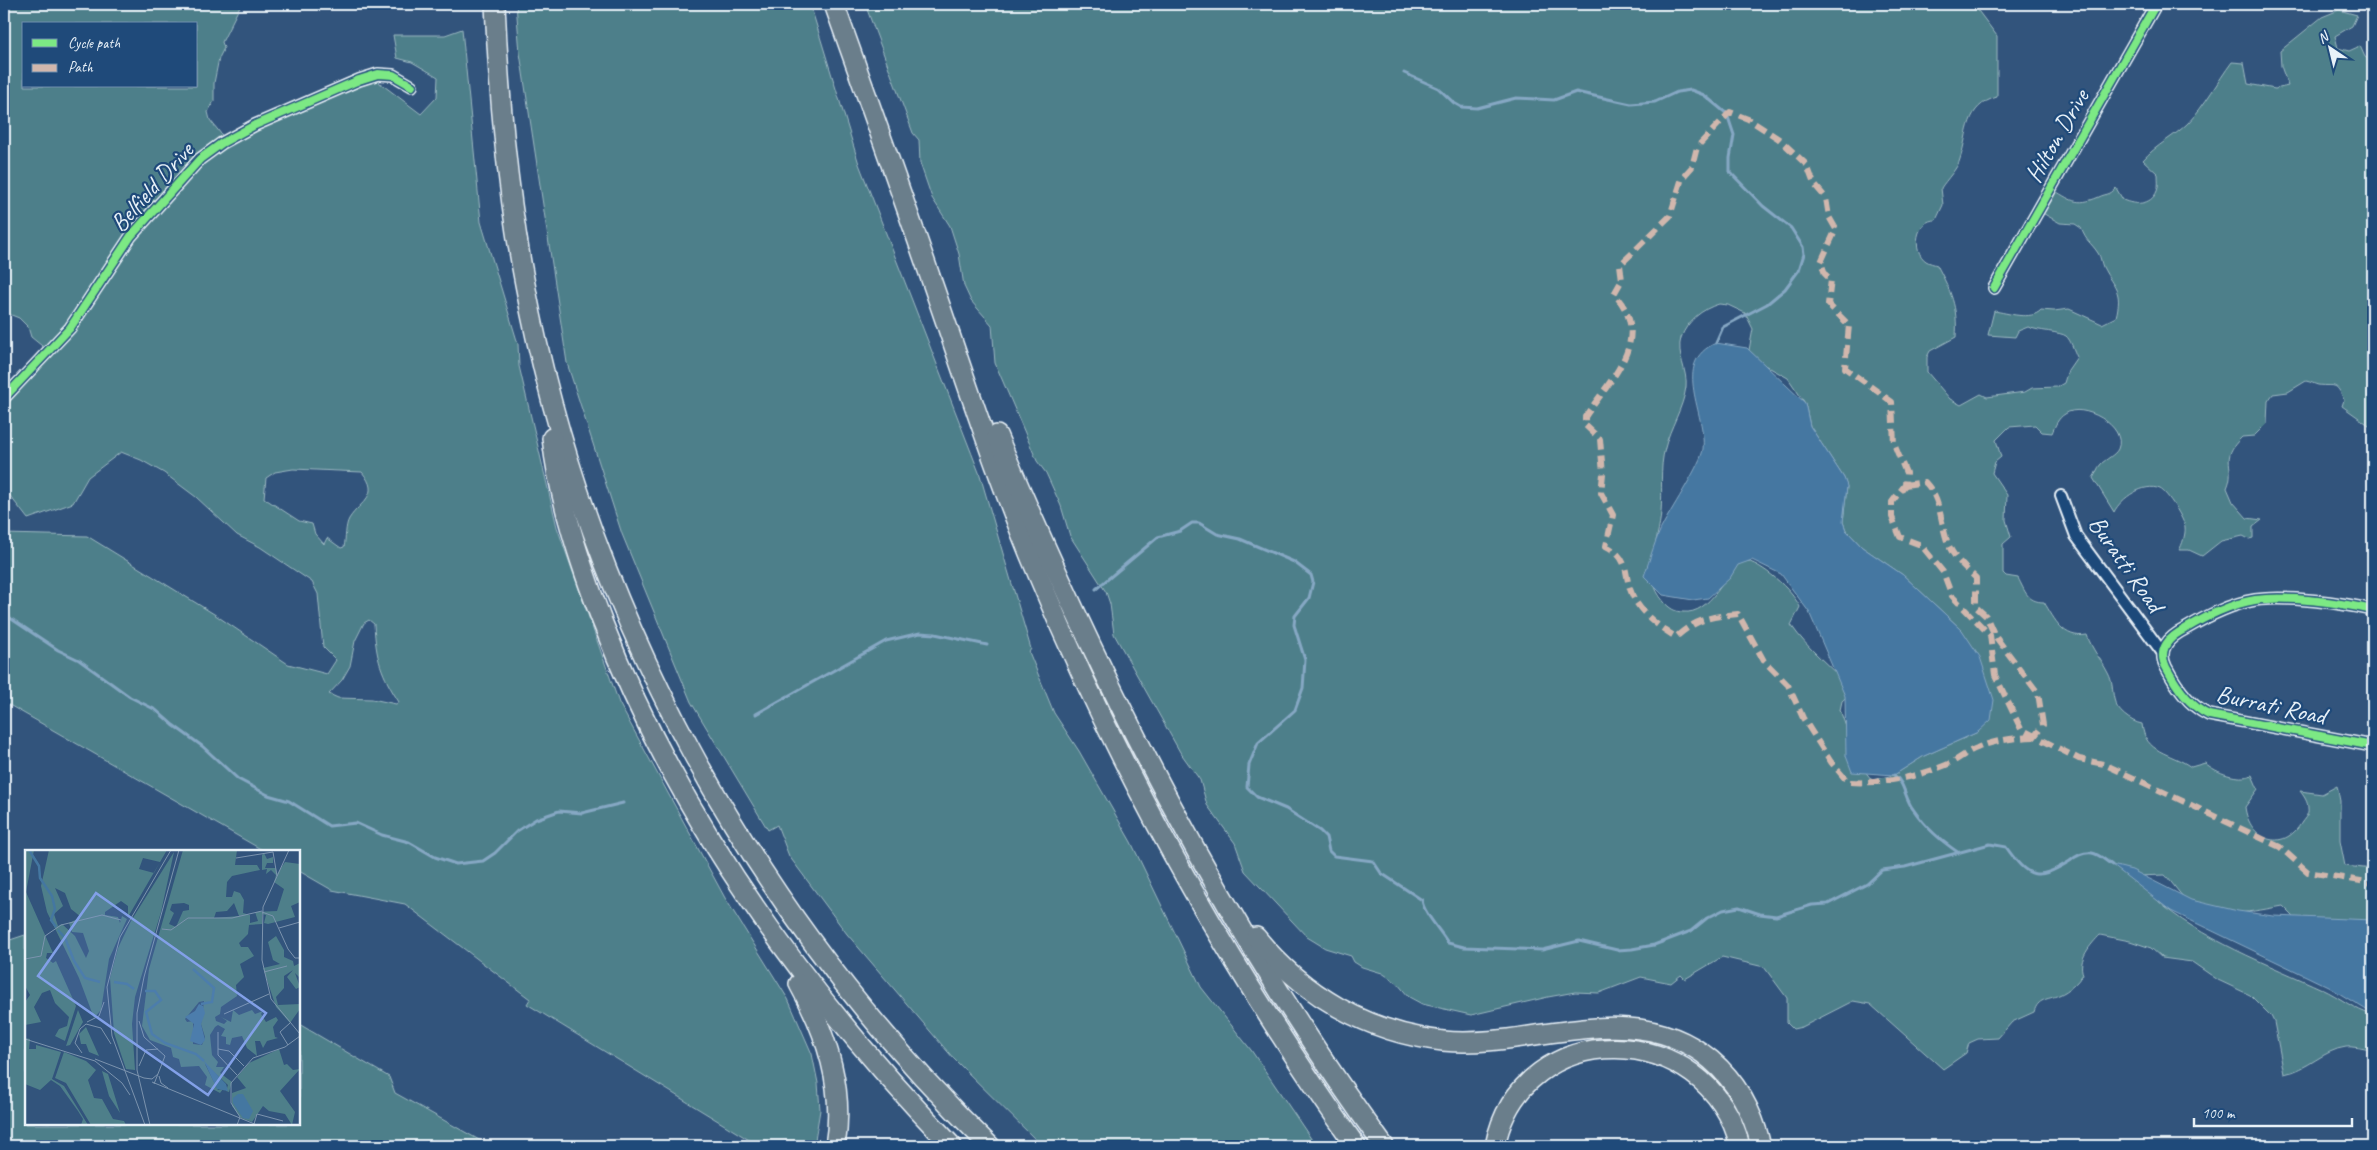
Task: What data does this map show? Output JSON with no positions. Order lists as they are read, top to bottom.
{
  "streets": {
    "street": [
      "Hilton Drive",
      "Belfield Drive",
      "Buratti Road",
      "Burrati Road"
    ]
  },
  "crossings": [
    ["Buratti Road", "Burrati Road"]
  ],
  "legend": ["Cycle path", "Path"],
  "scale_bar": "100 m",
  "north": "top left"
}
